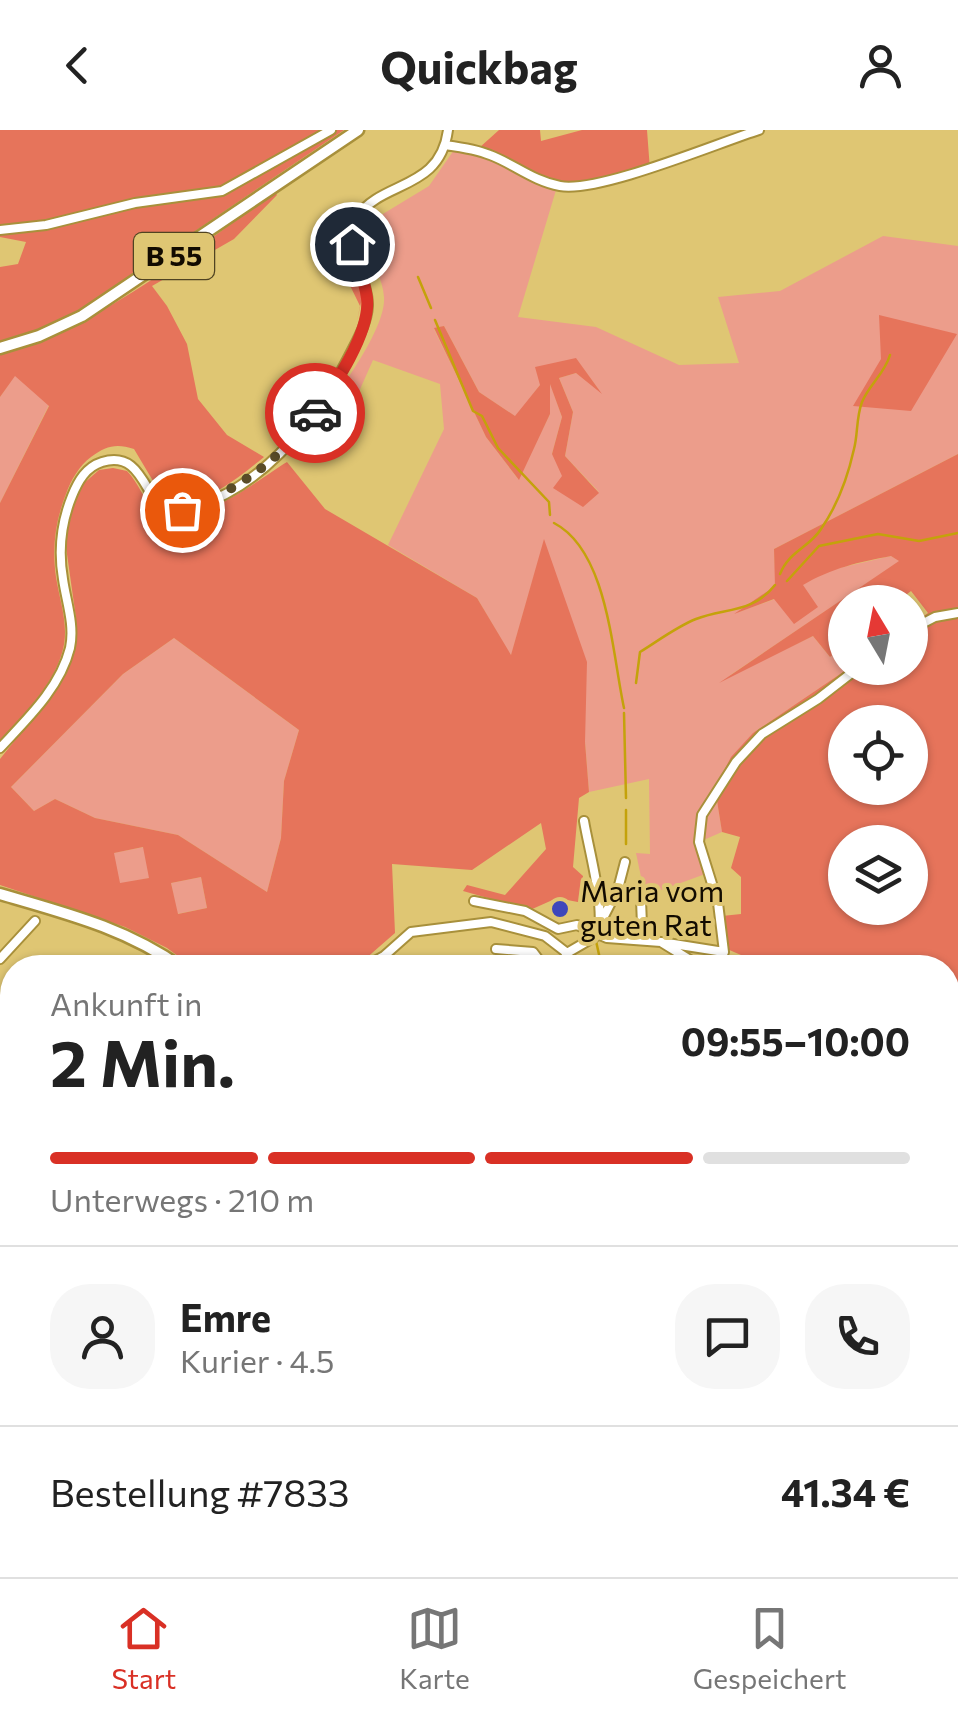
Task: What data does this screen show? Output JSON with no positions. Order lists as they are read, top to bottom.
{
  "streets": {
    "main road": ["B 55"]
  },
  "places": ["Maria vom guten Rat"],
  "north": "top",
  "page": {
    "header": "Quickbag",
    "heading": ["2 Min.", "Ankunft in", "09:55–10:00"],
    "panel": [
      "Emre",
      "Kurier · 4.5",
      "Bestellung #7833",
      "41.34 €"
    ],
    "bar": "Unterwegs · 210 m",
    "tabs": ["Start", "Karte", "Gespeichert"]
  }
}
